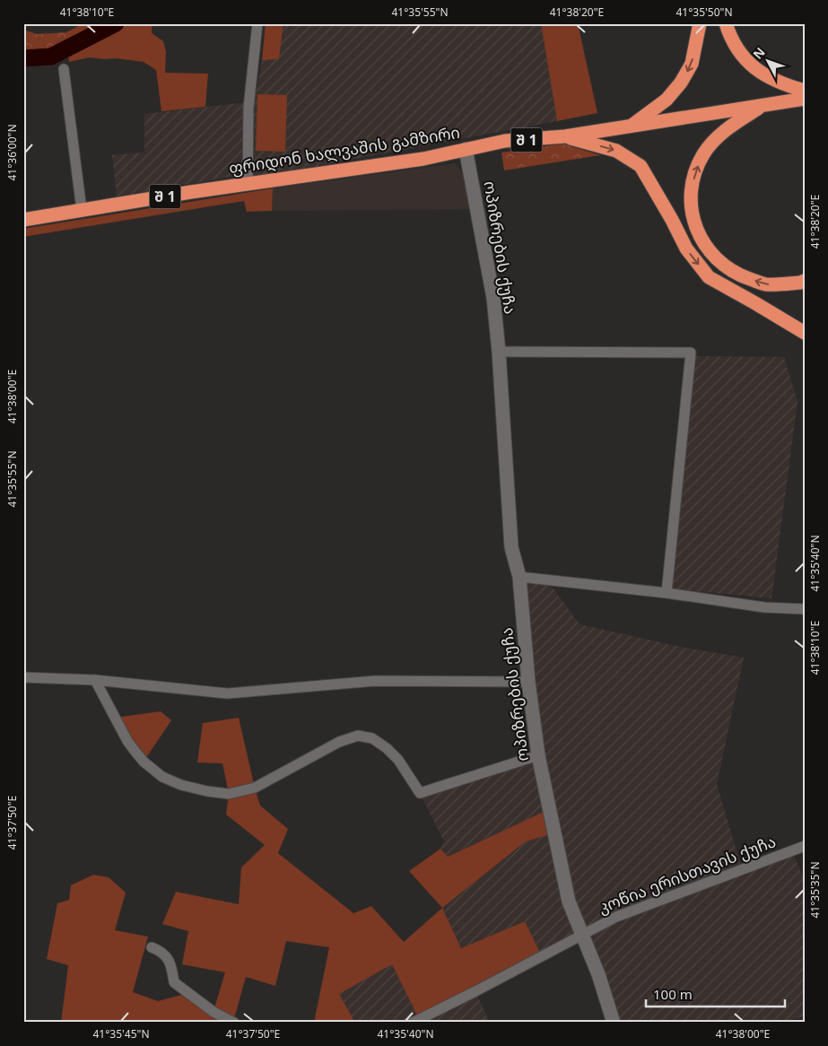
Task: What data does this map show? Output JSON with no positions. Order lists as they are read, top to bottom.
{
  "streets": {
    "highway": ["შ 1", "ფრიდონ ხალვაშის გამზირი"],
    "street": ["ოპიზრების ქუჩა", "კოწია ერისთავის ქუჩა"]
  },
  "crossings": [
    ["ფრიდონ ხალვაშის გამზირი", "ოპიზრების ქუჩა"],
    ["ოპიზრების ქუჩა", "კოწია ერისთავის ქუჩა"]
  ],
  "scale_bar": "100 m",
  "north": "top left",
  "coordinates": [
    "41°38'10\"E",
    "41°35'55\"N",
    "41°38'20\"E",
    "41°35'50\"N",
    "41°36'00\"N",
    "41°38'00\"E",
    "41°35'40\"N",
    "41°37'50\"E",
    "41°35'35\"N",
    "41°35'45\"N"
  ]
}
